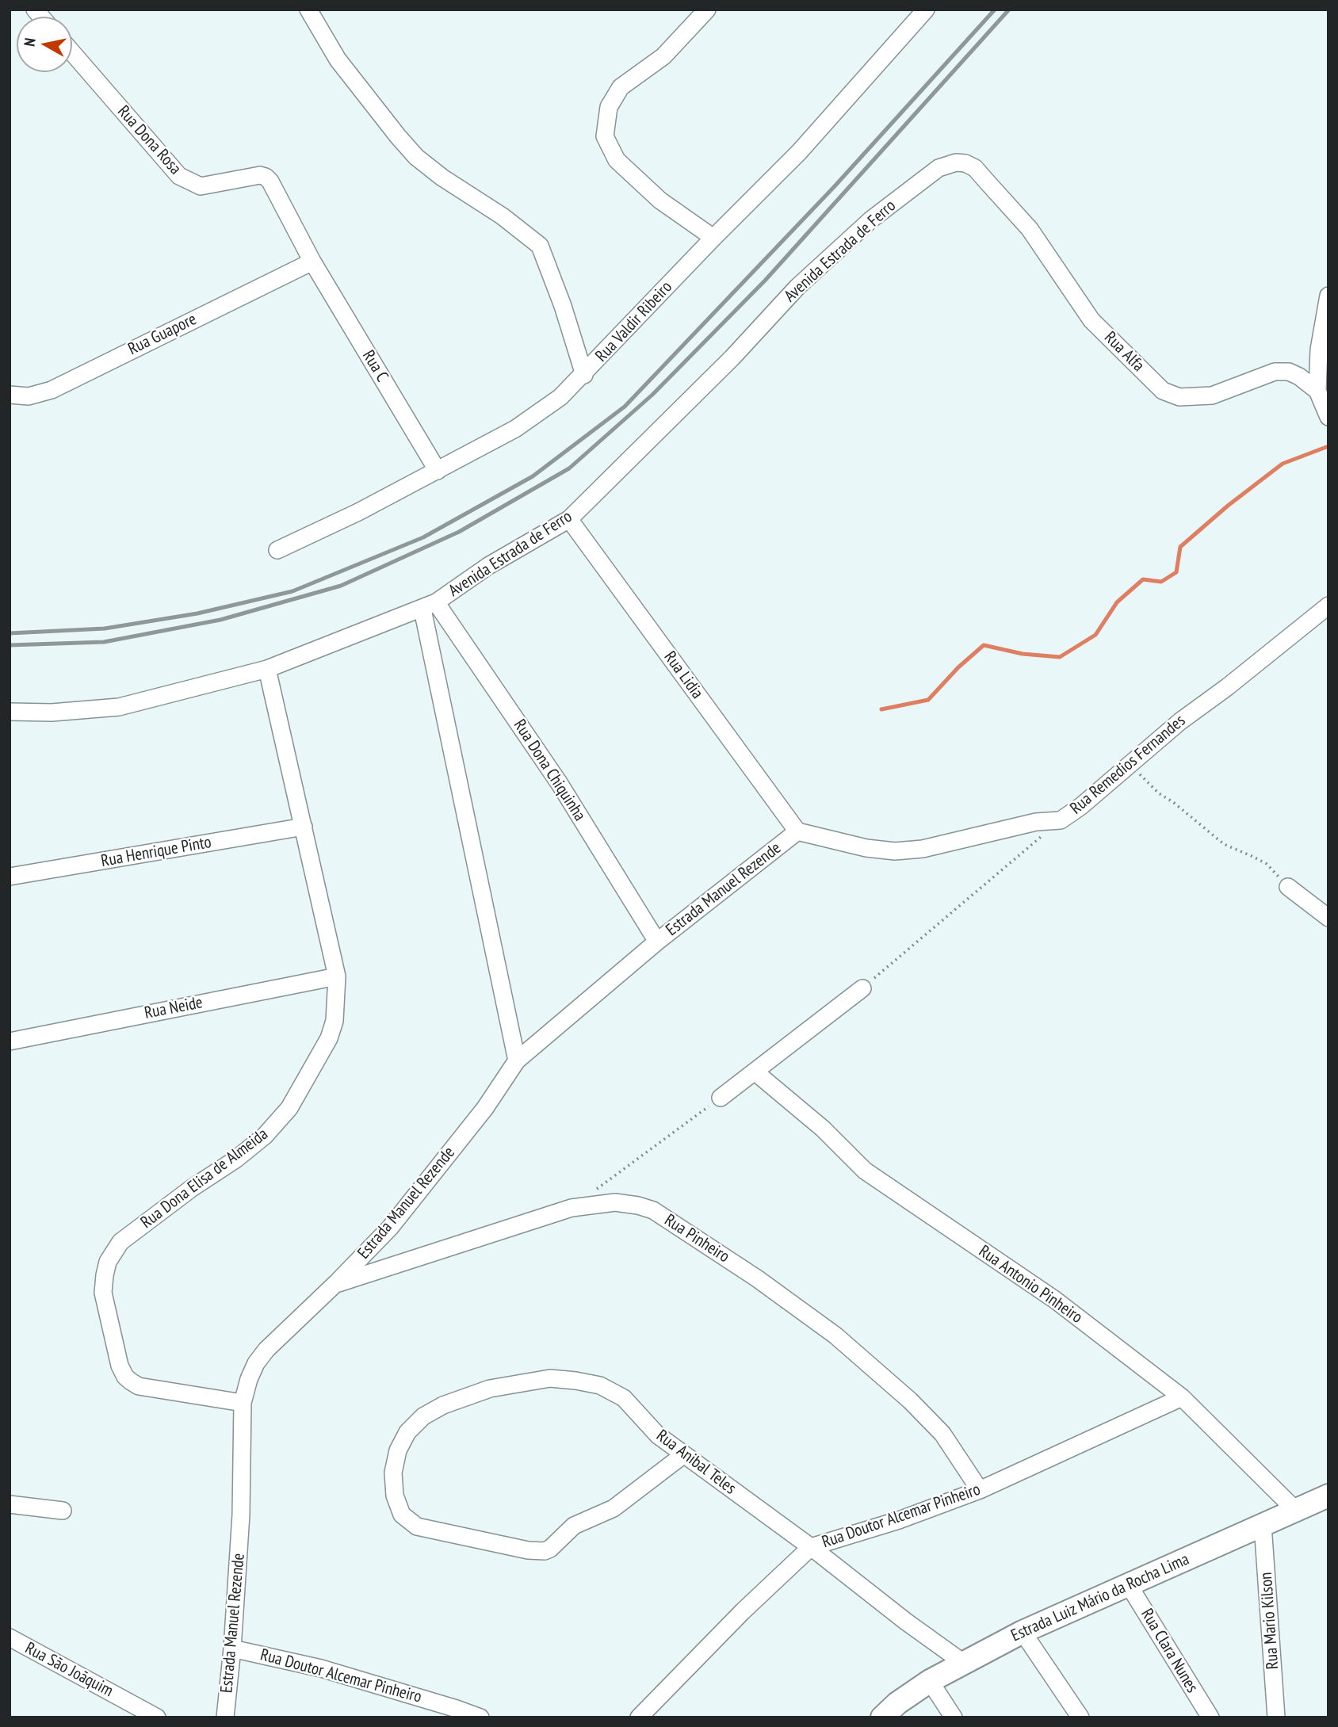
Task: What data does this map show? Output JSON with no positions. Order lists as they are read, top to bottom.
{
  "streets": {
    "main road": ["Estrada Luiz Mário da Rocha Lima"],
    "street": [
      "Rua Dona Rosa",
      "Avenida Estrada de Ferro",
      "Rua Valdir Ribeiro",
      "Rua Guapore",
      "Rua Alfa",
      "Rua C",
      "Rua Lidia",
      "Rua Remedios Fernandes",
      "Rua Dona Chiquinha",
      "Rua Henrique Pinto",
      "Estrada Manuel Rezende",
      "Rua Neide",
      "Rua Dona Elisa de Almeida",
      "Rua Pinheiro",
      "Rua Antonio Pinheiro",
      "Rua Anibal Teles",
      "Rua Doutor Alcemar Pinheiro",
      "Rua Mario Kilson",
      "Rua Clara Nunes",
      "Rua São Joãquim"
    ]
  },
  "crossings": [
    ["Rua Dona Rosa", "Rua Guapore"],
    ["Rua Dona Rosa", "Rua C"],
    ["Avenida Estrada de Ferro", "Rua Alfa"],
    ["Avenida Estrada de Ferro", "Rua Lidia"],
    ["Avenida Estrada de Ferro", "Rua Dona Chiquinha"],
    ["Avenida Estrada de Ferro", "Rua Dona Elisa de Almeida"],
    ["Rua Valdir Ribeiro", "Rua C"],
    ["Rua Guapore", "Rua C"],
    ["Rua Lidia", "Rua Remedios Fernandes"],
    ["Rua Lidia", "Estrada Manuel Rezende"],
    ["Rua Remedios Fernandes", "Estrada Manuel Rezende"],
    ["Rua Dona Chiquinha", "Estrada Manuel Rezende"],
    ["Rua Henrique Pinto", "Rua Dona Elisa de Almeida"],
    ["Estrada Manuel Rezende", "Rua Dona Elisa de Almeida"],
    ["Estrada Manuel Rezende", "Rua Pinheiro"],
    ["Estrada Manuel Rezende", "Rua Doutor Alcemar Pinheiro"],
    ["Rua Neide", "Rua Dona Elisa de Almeida"],
    ["Rua Pinheiro", "Rua Doutor Alcemar Pinheiro"],
    ["Rua Antonio Pinheiro", "Rua Doutor Alcemar Pinheiro"],
    ["Rua Antonio Pinheiro", "Estrada Luiz Mário da Rocha Lima"],
    ["Rua Anibal Teles", "Rua Doutor Alcemar Pinheiro"],
    ["Rua Anibal Teles", "Estrada Luiz Mário da Rocha Lima"],
    ["Estrada Luiz Mário da Rocha Lima", "Rua Mario Kilson"],
    ["Estrada Luiz Mário da Rocha Lima", "Rua Clara Nunes"]
  ],
  "north": "left"
}
